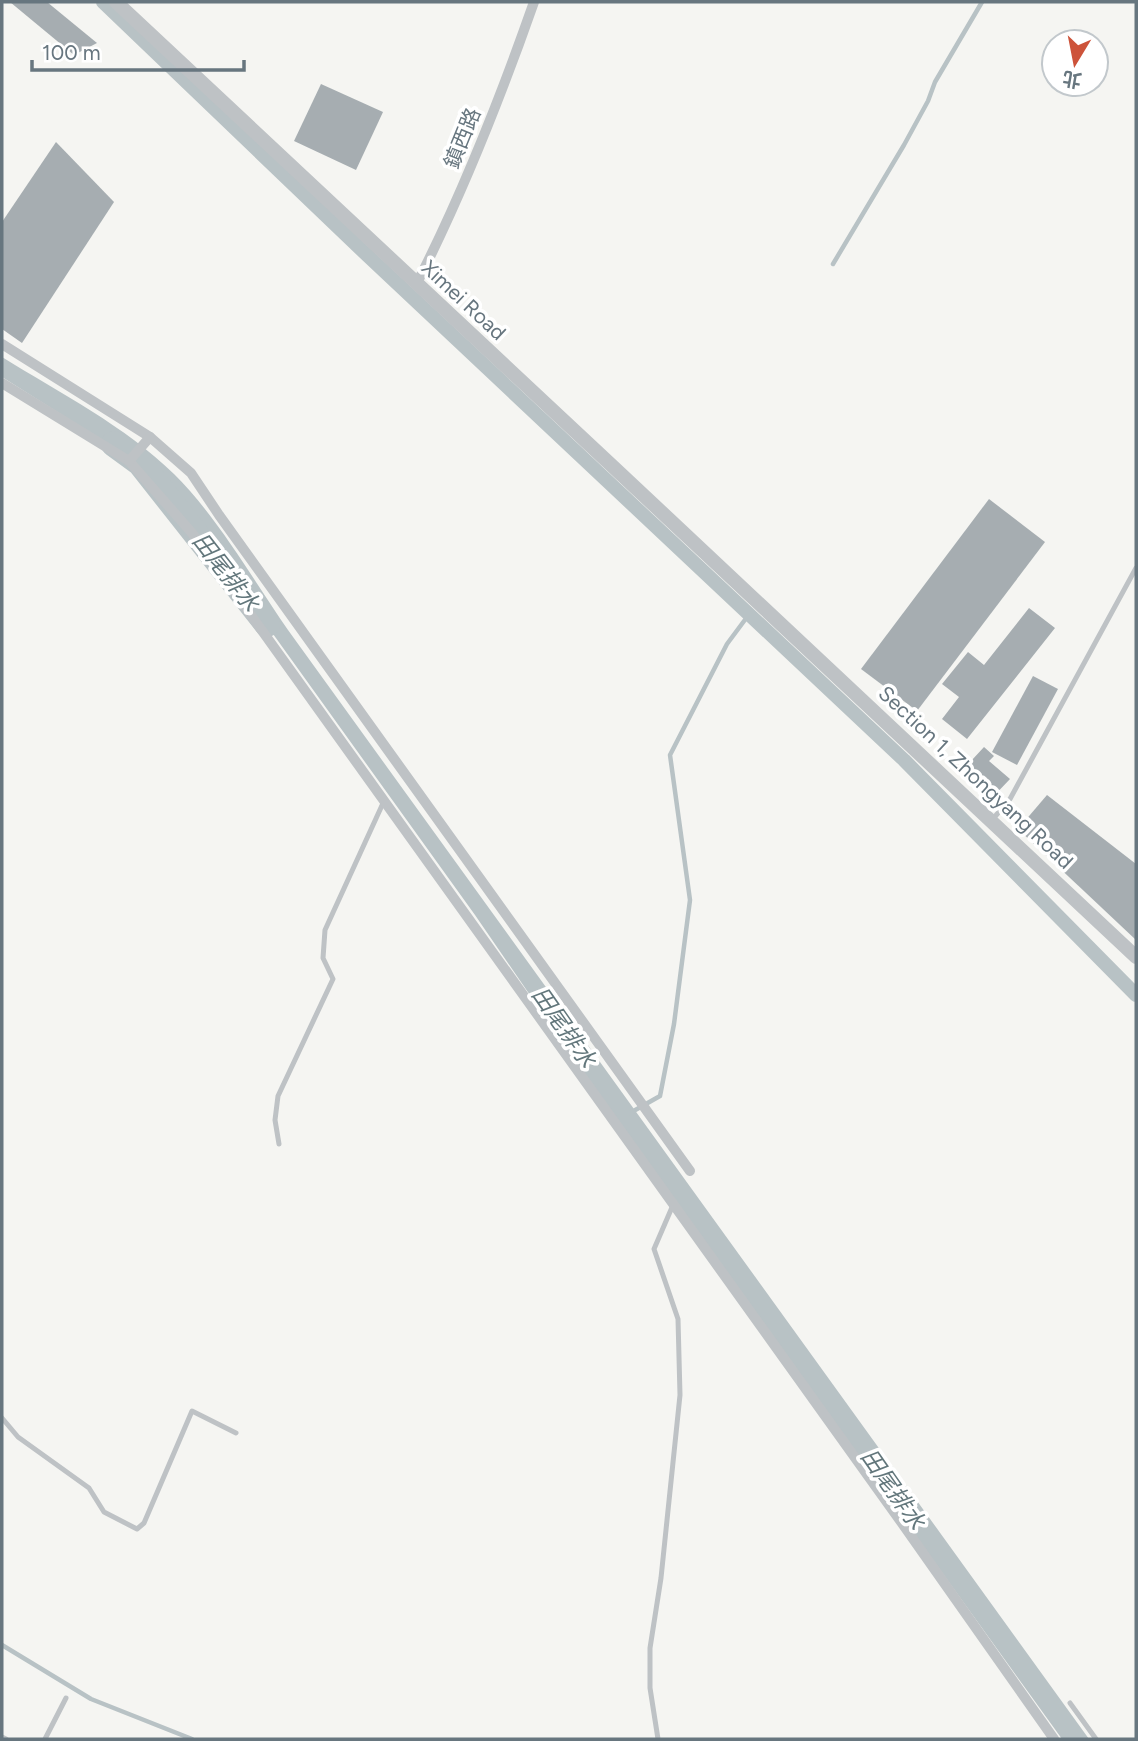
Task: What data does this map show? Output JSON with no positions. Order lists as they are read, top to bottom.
{
  "streets": {
    "street": ["鎮西路", "Ximei Road", "Section 1, Zhongyang Road"]
  },
  "crossings": [
    ["鎮西路", "Ximei Road"],
    ["Ximei Road", "Section 1, Zhongyang Road"]
  ],
  "water": ["田尾排水"],
  "scale_bar": "100 m",
  "north": "bottom"
}
